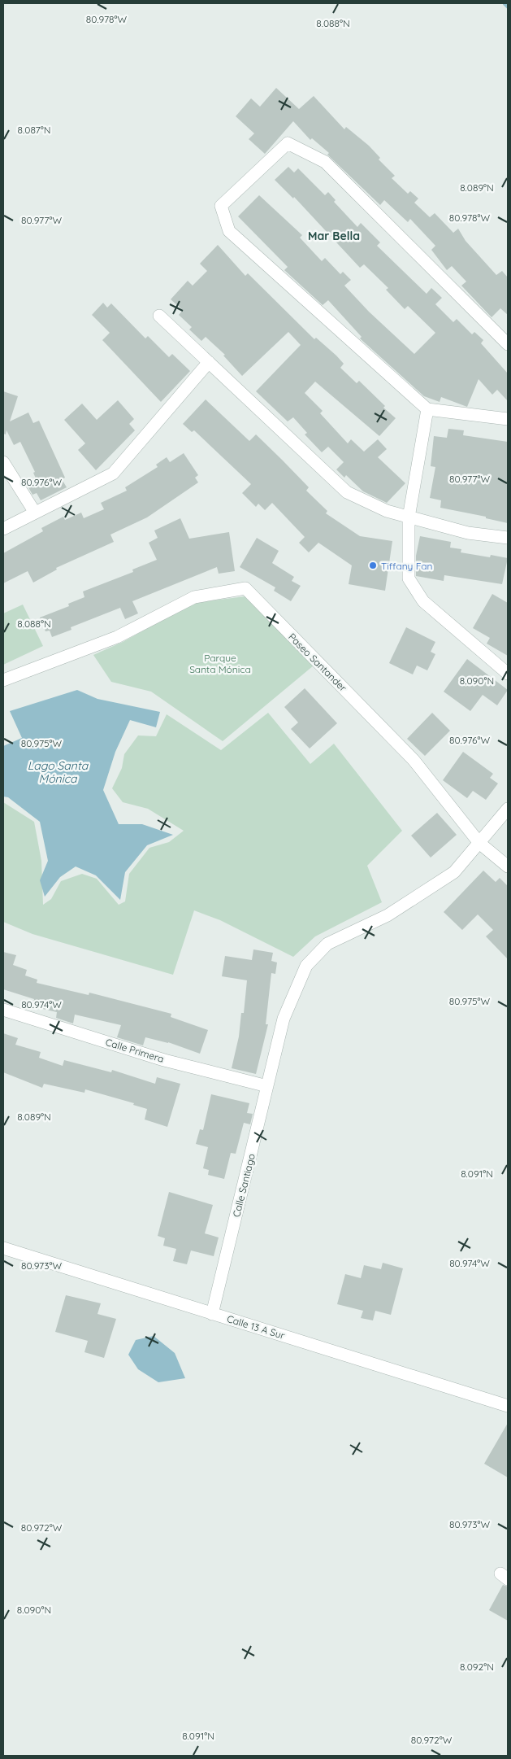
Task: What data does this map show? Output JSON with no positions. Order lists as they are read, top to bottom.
{
  "streets": {
    "street": [
      "Paseo Santander",
      "Calle Primera",
      "Calle Santiago",
      "Calle 13 A Sur"
    ]
  },
  "crossings": [
    ["Paseo Santander", "Calle Santiago"],
    ["Calle Primera", "Calle Santiago"],
    ["Calle Santiago", "Calle 13 A Sur"]
  ],
  "districts": ["Mar Bella"],
  "water": ["Lago Santa Mónica"],
  "parks": ["Parque Santa Mónica"],
  "places": ["Tiffany Fan"],
  "coordinates": [
    "80.978°W",
    "8.088°N",
    "8.087°N",
    "8.089°N",
    "80.977°W",
    "80.976°W",
    "8.090°N",
    "80.975°W",
    "80.974°W",
    "8.091°N",
    "80.973°W",
    "80.972°W",
    "8.092°N"
  ]
}
